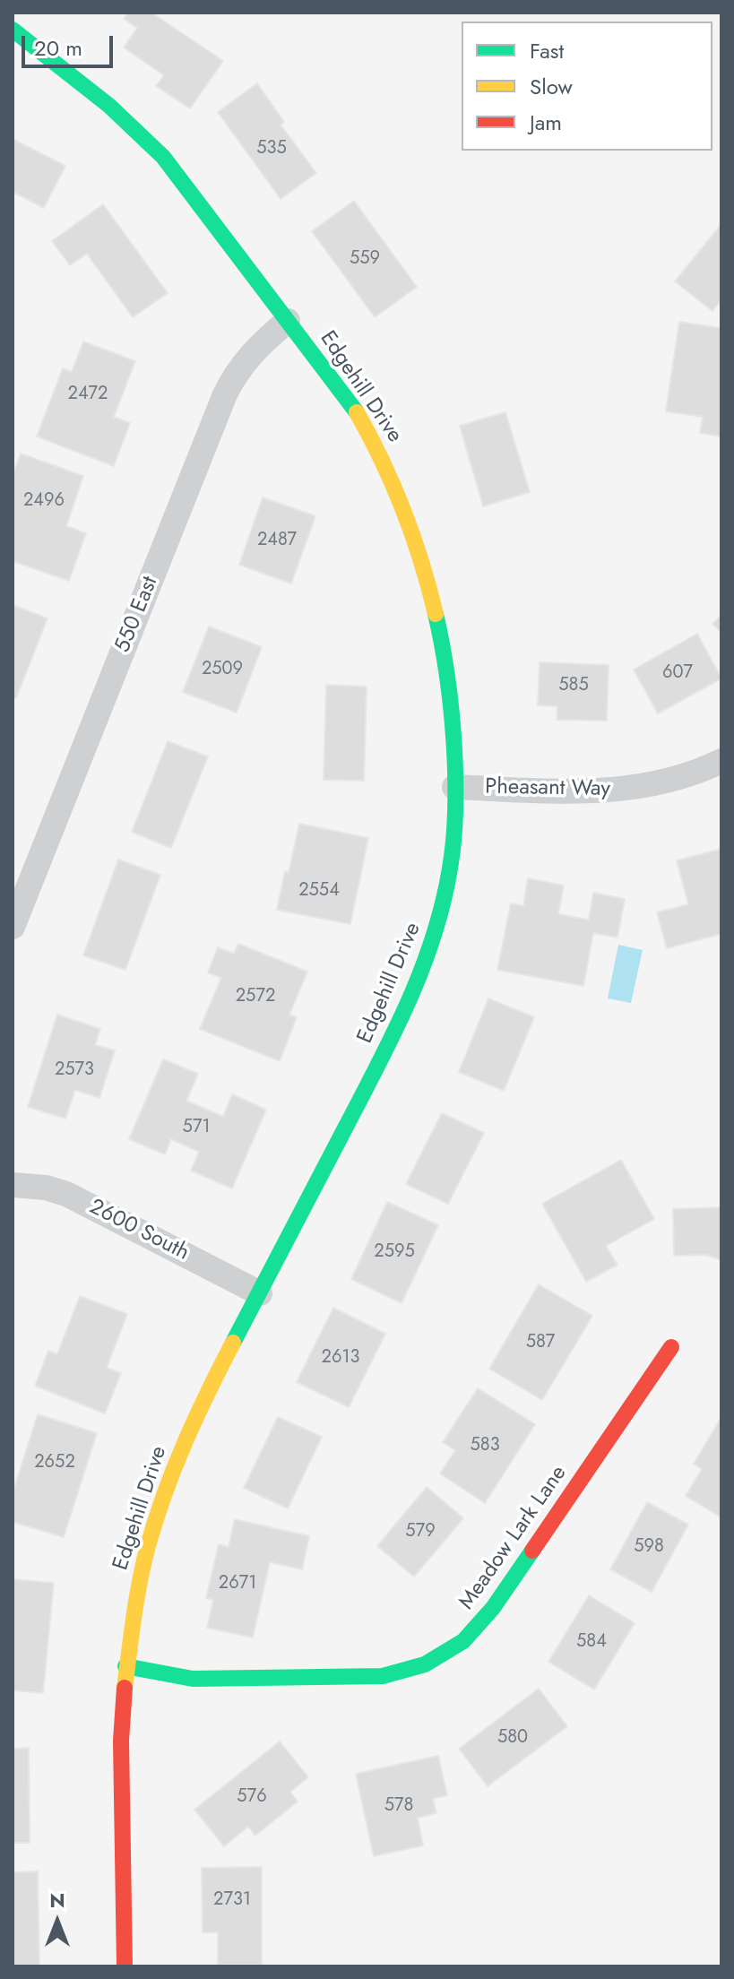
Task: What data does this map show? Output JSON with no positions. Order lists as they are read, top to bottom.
{
  "streets": {
    "street": [
      "Edgehill Drive",
      "550 East",
      "Pheasant Way",
      "2600 South",
      "Meadow Lark Lane"
    ]
  },
  "crossings": [
    ["Edgehill Drive", "550 East"],
    ["Edgehill Drive", "Pheasant Way"],
    ["Edgehill Drive", "2600 South"],
    ["Edgehill Drive", "Meadow Lark Lane"]
  ],
  "house_numbers": [
    "535",
    "559",
    "2472",
    "2496",
    "2487",
    "2509",
    "607",
    "585",
    "2554",
    "2572",
    "2573",
    "571",
    "2595",
    "587",
    "2613",
    "583",
    "2652",
    "579",
    "598",
    "2671",
    "584",
    "580",
    "576",
    "578",
    "2731"
  ],
  "legend": ["Fast", "Slow", "Jam"],
  "scale_bar": "20 m",
  "north": "top"
}
